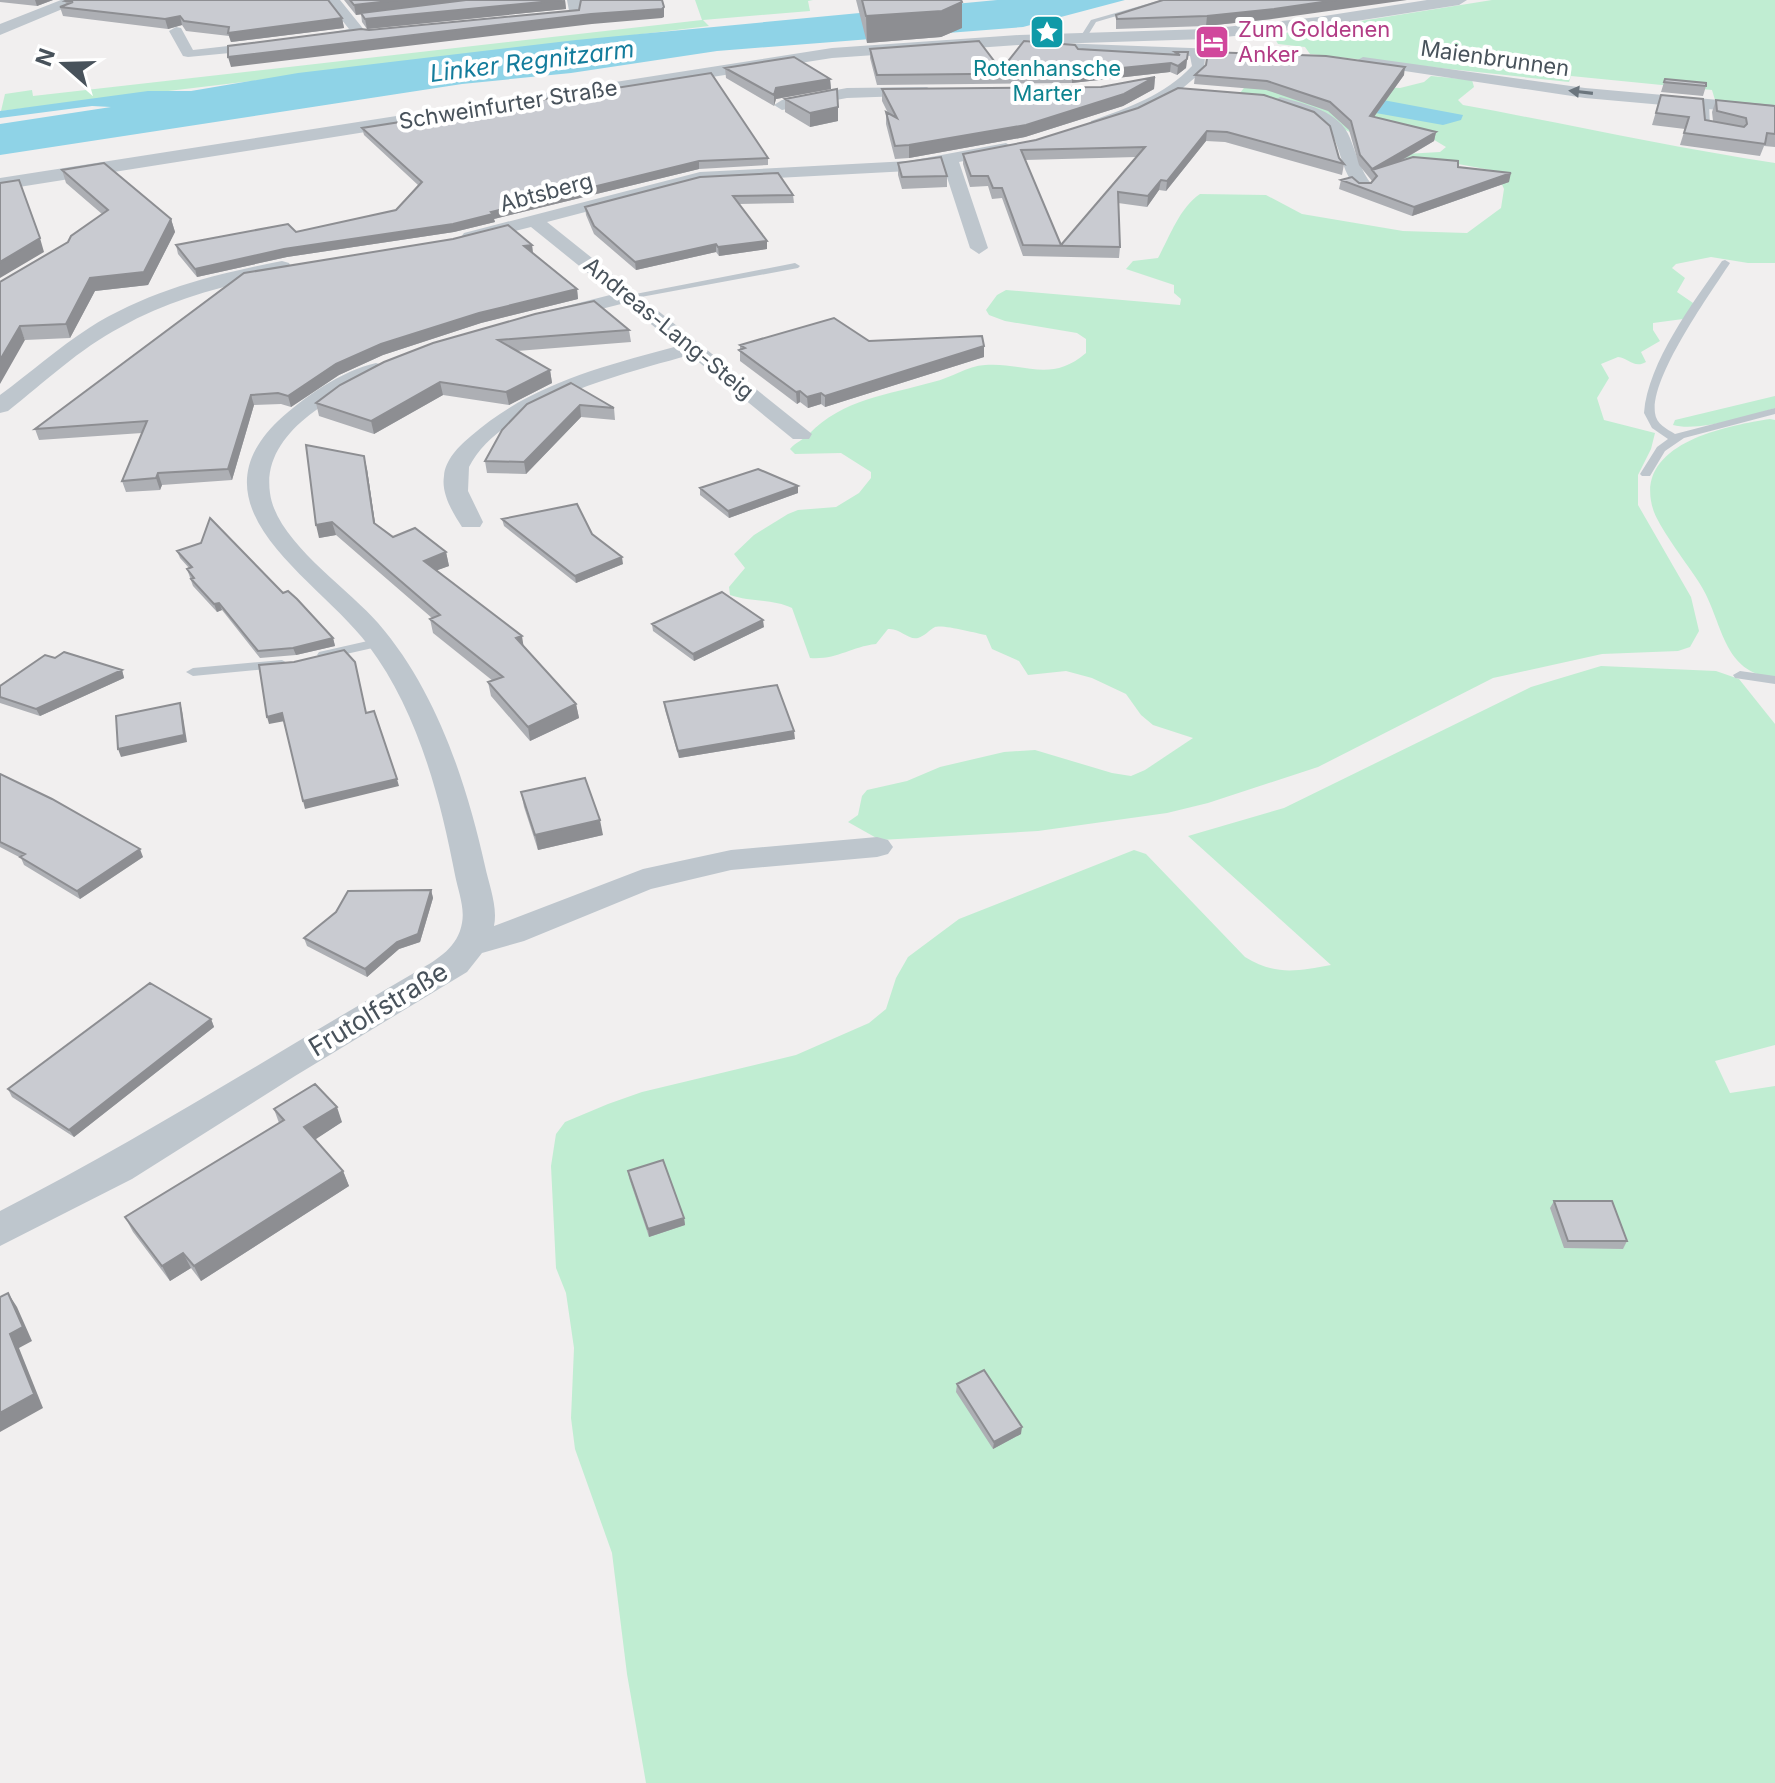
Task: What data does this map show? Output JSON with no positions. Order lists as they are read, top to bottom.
{
  "streets": {
    "street": [
      "Maienbrunnen",
      "Schweinfurter Straße",
      "Abtsberg",
      "Andreas-Lang-Steig",
      "Frutolfstraße"
    ]
  },
  "crossings": [
    ["Abtsberg", "Andreas-Lang-Steig"]
  ],
  "one_way": ["Maienbrunnen"],
  "water": ["Linker Regnitzarm"],
  "places": {
    "place": ["Rotenhansche Marter"],
    "hotel": ["Zum Goldenen Anker"]
  },
  "north": "left"
}
